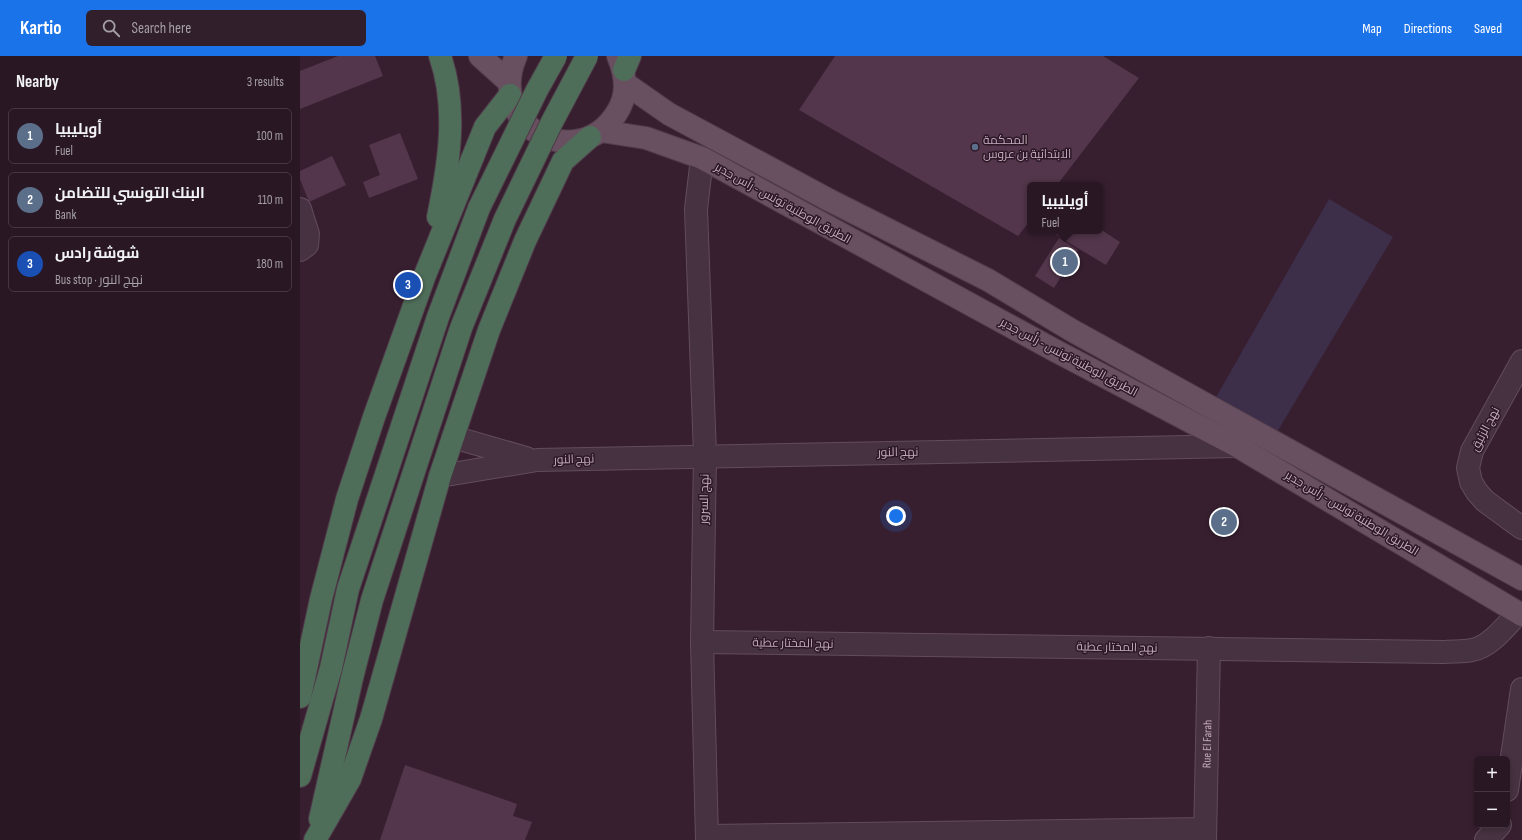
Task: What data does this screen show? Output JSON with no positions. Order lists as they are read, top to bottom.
{
  "streets": {
    "main road": ["الطريق الوطنية تونس - رأس جدير"],
    "street": [
      "نهج الزئبق",
      "نهج النور",
      "نهج السرور",
      "نهج المختار عطية",
      "Rue El Farah"
    ]
  },
  "crossings": [
    ["الطريق الوطنية تونس - رأس جدير", "نهج النور"],
    ["الطريق الوطنية تونس - رأس جدير", "نهج السرور"],
    ["الطريق الوطنية تونس - رأس جدير", "نهج المختار عطية"],
    ["نهج النور", "نهج السرور"],
    ["نهج السرور", "نهج المختار عطية"],
    ["نهج المختار عطية", "Rue El Farah"]
  ],
  "places": ["المحكمة الابتدائية بن عروس"],
  "page": {
    "header": "Kartio",
    "search": "Search here",
    "nav": ["Map", "Directions", "Saved"],
    "heading": ["Nearby", "3 results"],
    "list": [
      {
        "mark": "1",
        "name": "أويليبيا",
        "note": "Fuel",
        "value": "100 m"
      },
      {
        "mark": "2",
        "name": "البنك التونسي للتضامن",
        "note": "Bank",
        "value": "110 m"
      },
      {
        "mark": "3",
        "name": "شوشة رادس",
        "note": "Bus stop · نهج النور",
        "value": "180 m"
      }
    ],
    "popup": ["أويليبيا", "Fuel"],
    "pins": ["1", "3", "2"],
    "map_buttons": ["+", "−"]
  }
}
